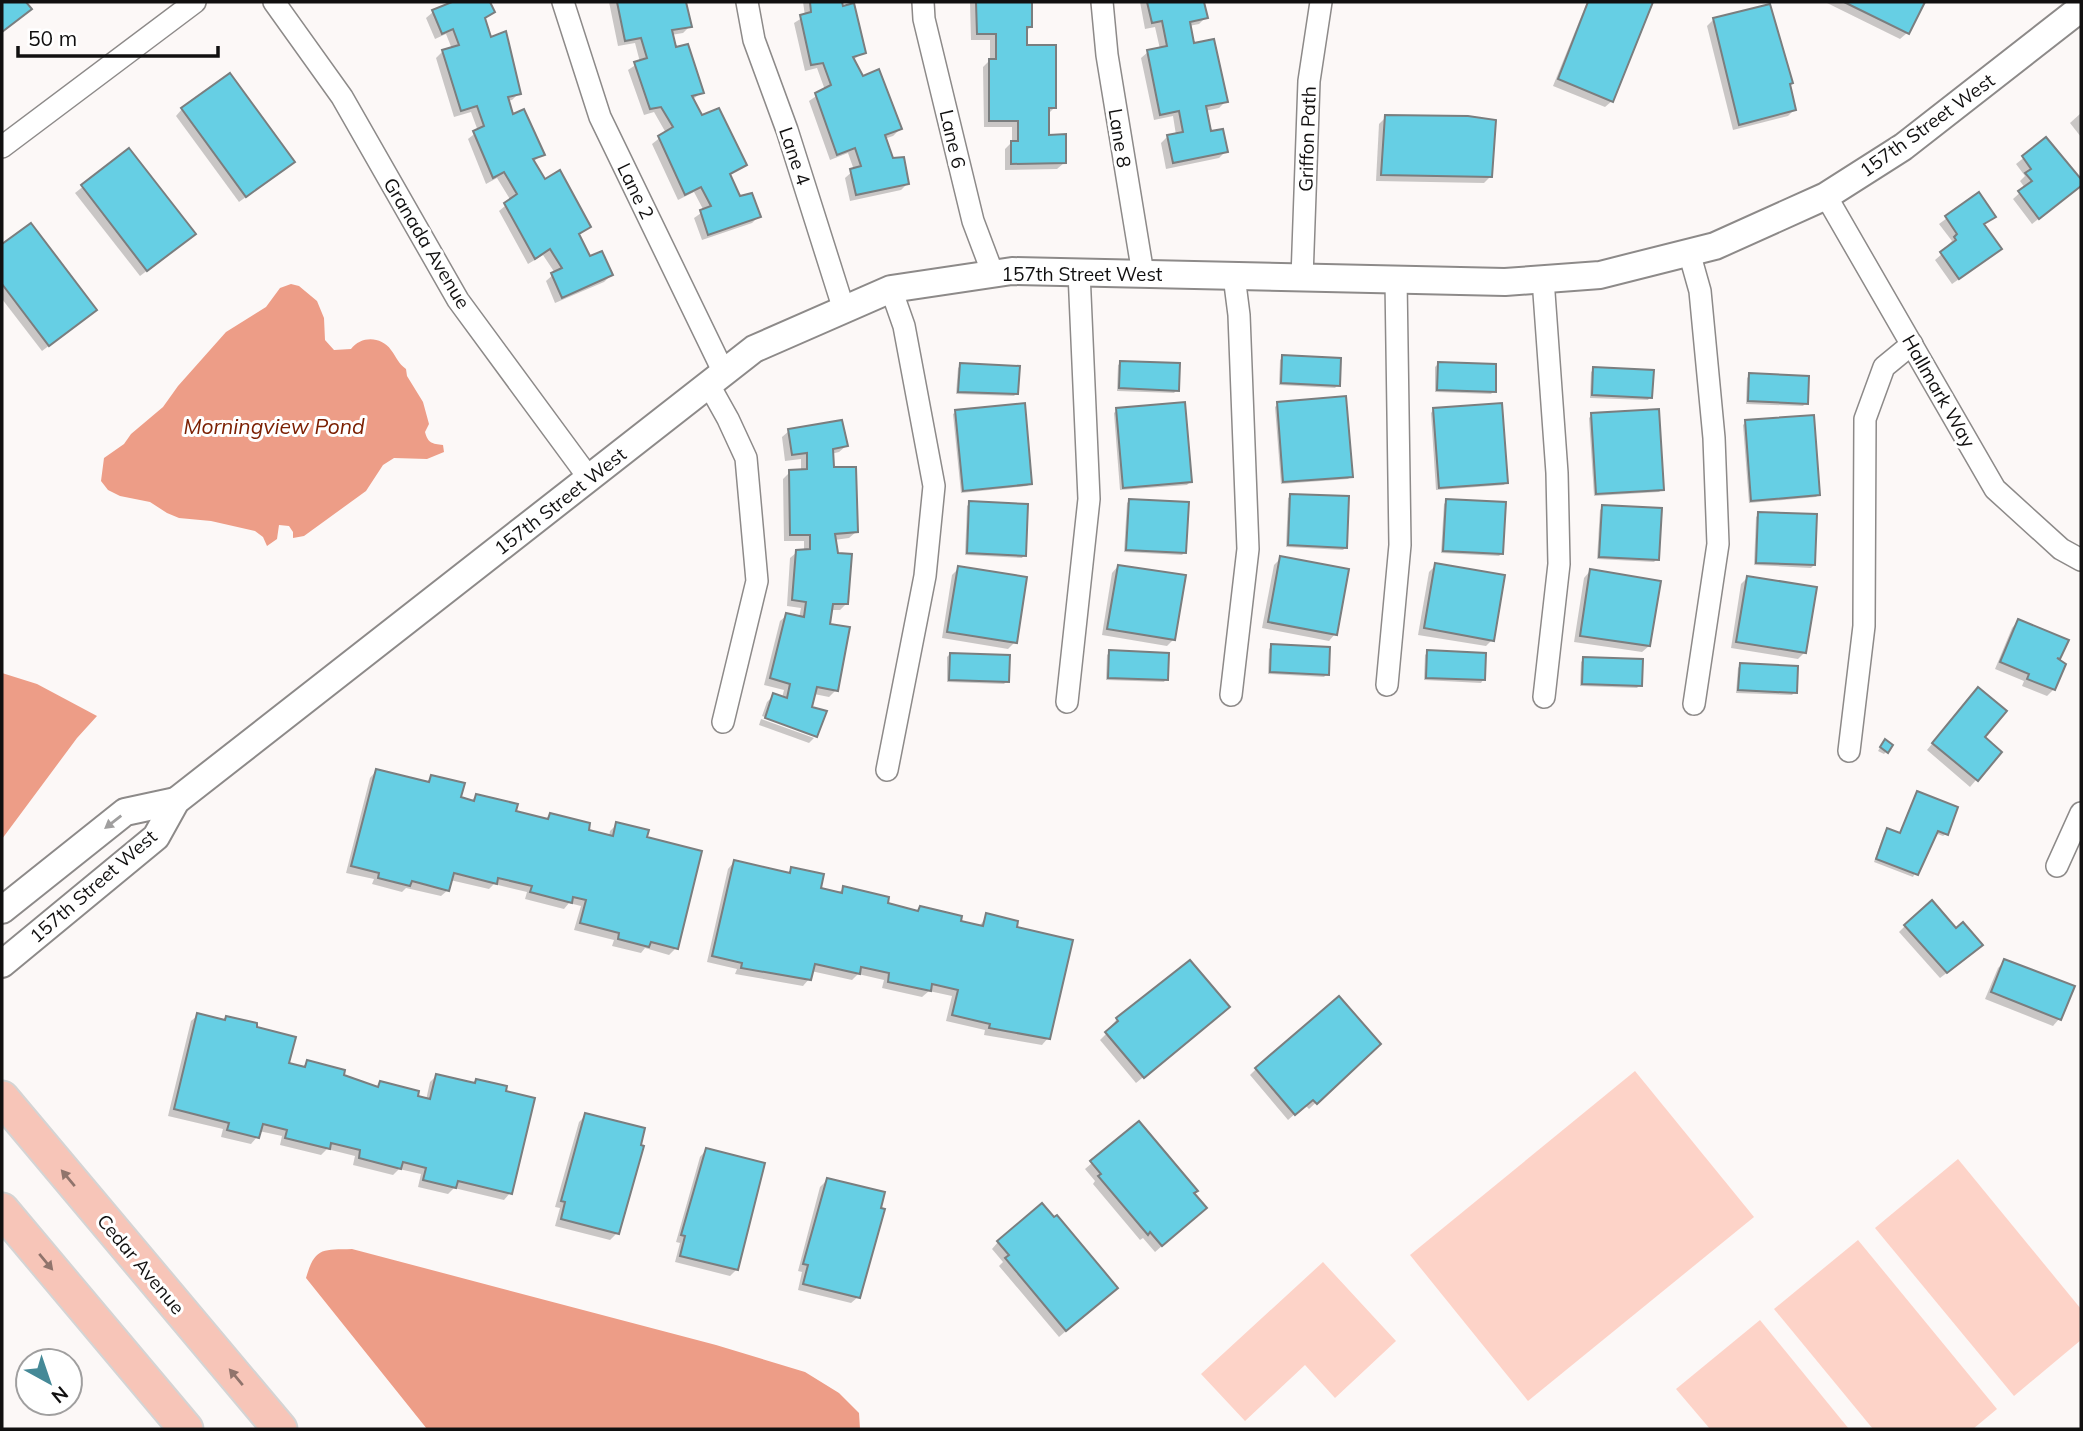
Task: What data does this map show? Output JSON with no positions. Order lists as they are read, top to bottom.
{
  "streets": {
    "main road": ["Cedar Avenue"],
    "street": [
      "157th Street West",
      "Lane 8",
      "Lane 6",
      "Griffon Path",
      "Lane 4",
      "Lane 2",
      "Granada Avenue",
      "Hallmark Way"
    ]
  },
  "crossings": [
    ["157th Street West", "Lane 8"],
    ["157th Street West", "Lane 6"],
    ["157th Street West", "Griffon Path"],
    ["157th Street West", "Lane 4"],
    ["157th Street West", "Lane 2"],
    ["157th Street West", "Granada Avenue"],
    ["157th Street West", "Hallmark Way"]
  ],
  "water": ["Morningview Pond"],
  "scale_bar": "50 m",
  "north": "bottom right"
}
